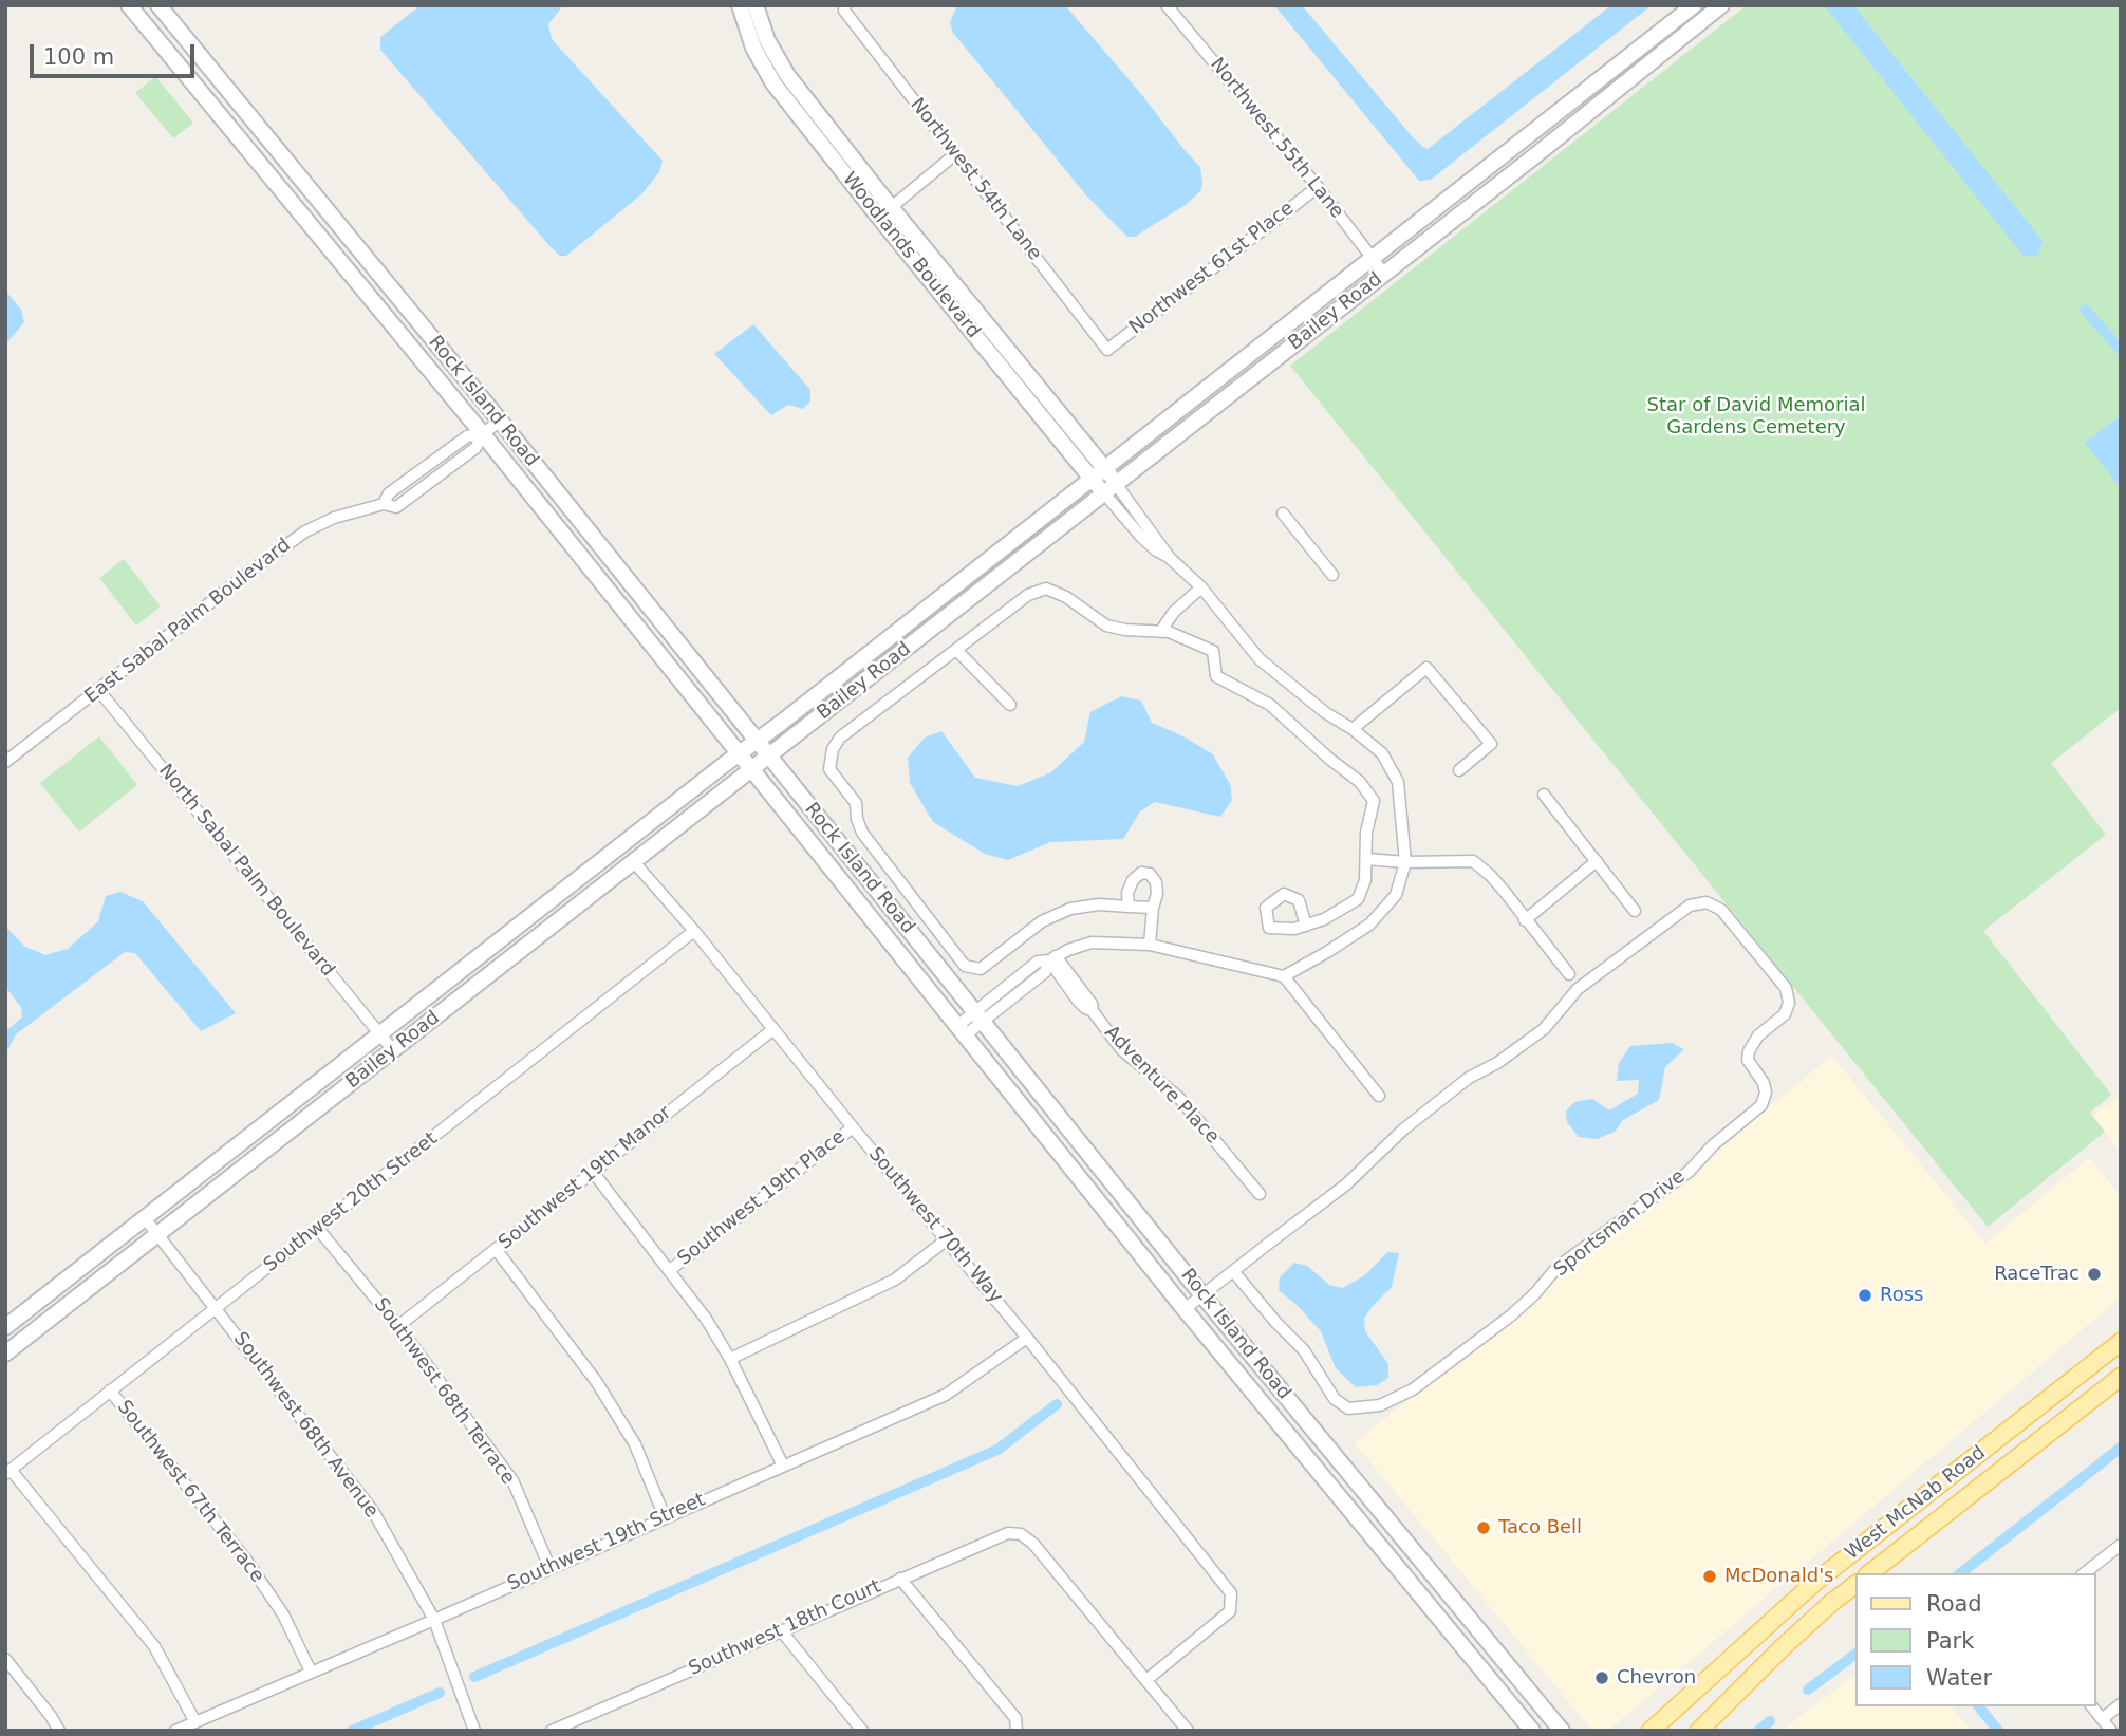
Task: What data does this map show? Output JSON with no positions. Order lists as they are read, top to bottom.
{
  "streets": {
    "main road": ["West McNab Road"],
    "street": [
      "Northwest 55th Lane",
      "Northwest 54th Lane",
      "Woodlands Boulevard",
      "Northwest 61st Place",
      "Bailey Road",
      "Rock Island Road",
      "East Sabal Palm Boulevard",
      "North Sabal Palm Boulevard",
      "Adventure Place",
      "Southwest 19th Manor",
      "Southwest 19th Place",
      "Southwest 20th Street",
      "Sportsman Drive",
      "Southwest 70th Way",
      "Southwest 68th Terrace",
      "Southwest 68th Avenue",
      "Southwest 67th Terrace",
      "Southwest 19th Street",
      "Southwest 18th Court"
    ]
  },
  "crossings": [
    ["Northwest 55th Lane", "Northwest 61st Place"],
    ["Northwest 55th Lane", "Bailey Road"],
    ["Northwest 54th Lane", "Northwest 61st Place"],
    ["Woodlands Boulevard", "Bailey Road"],
    ["Bailey Road", "Rock Island Road"],
    ["Bailey Road", "North Sabal Palm Boulevard"],
    ["Bailey Road", "Southwest 70th Way"],
    ["Bailey Road", "Southwest 68th Avenue"],
    ["Rock Island Road", "East Sabal Palm Boulevard"],
    ["Rock Island Road", "Sportsman Drive"],
    ["East Sabal Palm Boulevard", "North Sabal Palm Boulevard"],
    ["Southwest 19th Manor", "Southwest 70th Way"],
    ["Southwest 19th Manor", "Southwest 68th Terrace"],
    ["Southwest 19th Place", "Southwest 70th Way"],
    ["Southwest 20th Street", "Southwest 70th Way"],
    ["Southwest 20th Street", "Southwest 68th Terrace"],
    ["Southwest 20th Street", "Southwest 68th Avenue"],
    ["Southwest 20th Street", "Southwest 67th Terrace"],
    ["Southwest 70th Way", "Southwest 19th Street"],
    ["Southwest 70th Way", "Southwest 18th Court"],
    ["Southwest 68th Terrace", "Southwest 19th Street"],
    ["Southwest 68th Avenue", "Southwest 19th Street"],
    ["Southwest 67th Terrace", "Southwest 19th Street"]
  ],
  "parks": ["Star of David Memorial Gardens Cemetery"],
  "places": [
    "RaceTrac",
    "Ross",
    "Taco Bell",
    "McDonald's",
    "Chevron"
  ],
  "legend": ["Road", "Park", "Water"],
  "scale_bar": "100 m"
}
